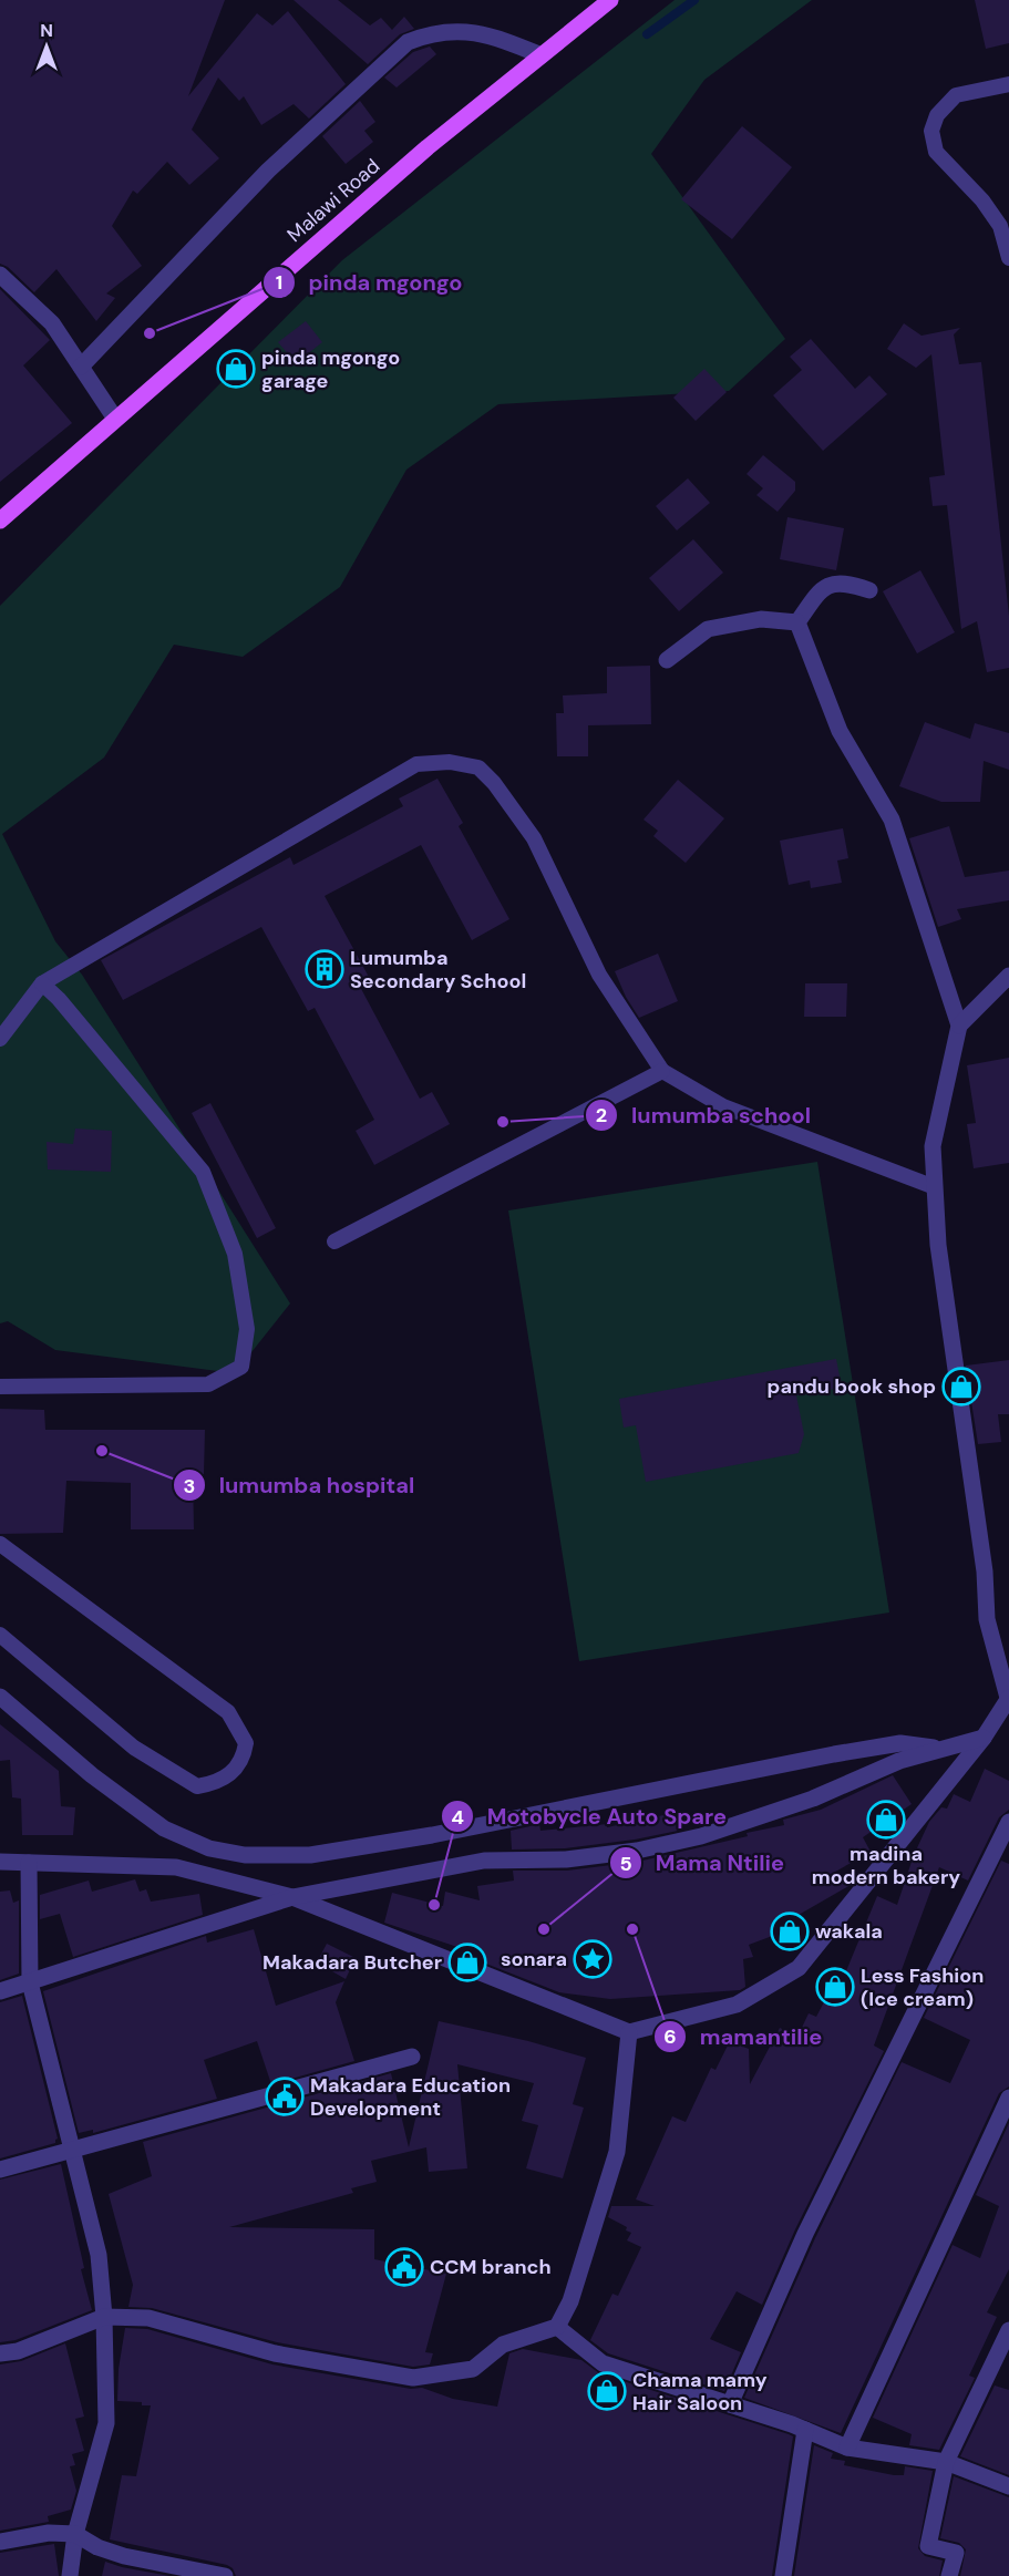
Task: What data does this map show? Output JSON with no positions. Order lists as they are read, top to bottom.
{
  "streets": {
    "main road": ["Malawi Road"]
  },
  "places": {
    "other": [
      "pinda mgongo",
      "lumumba school",
      "lumumba hospital",
      "Motobycle Auto Spare",
      "Mama Ntilie",
      "mamantilie"
    ],
    "shop": [
      "pinda mgongo garage",
      "pandu book shop",
      "madina modern bakery",
      "wakala",
      "Makadara Butcher",
      "Less Fashion (Ice cream)",
      "Chama mamy Hair Saloon"
    ],
    "building": ["Lumumba Secondary School"],
    "place": ["sonara"],
    "public building": ["Makadara Education Development", "CCM branch"]
  },
  "north": "top"
}
